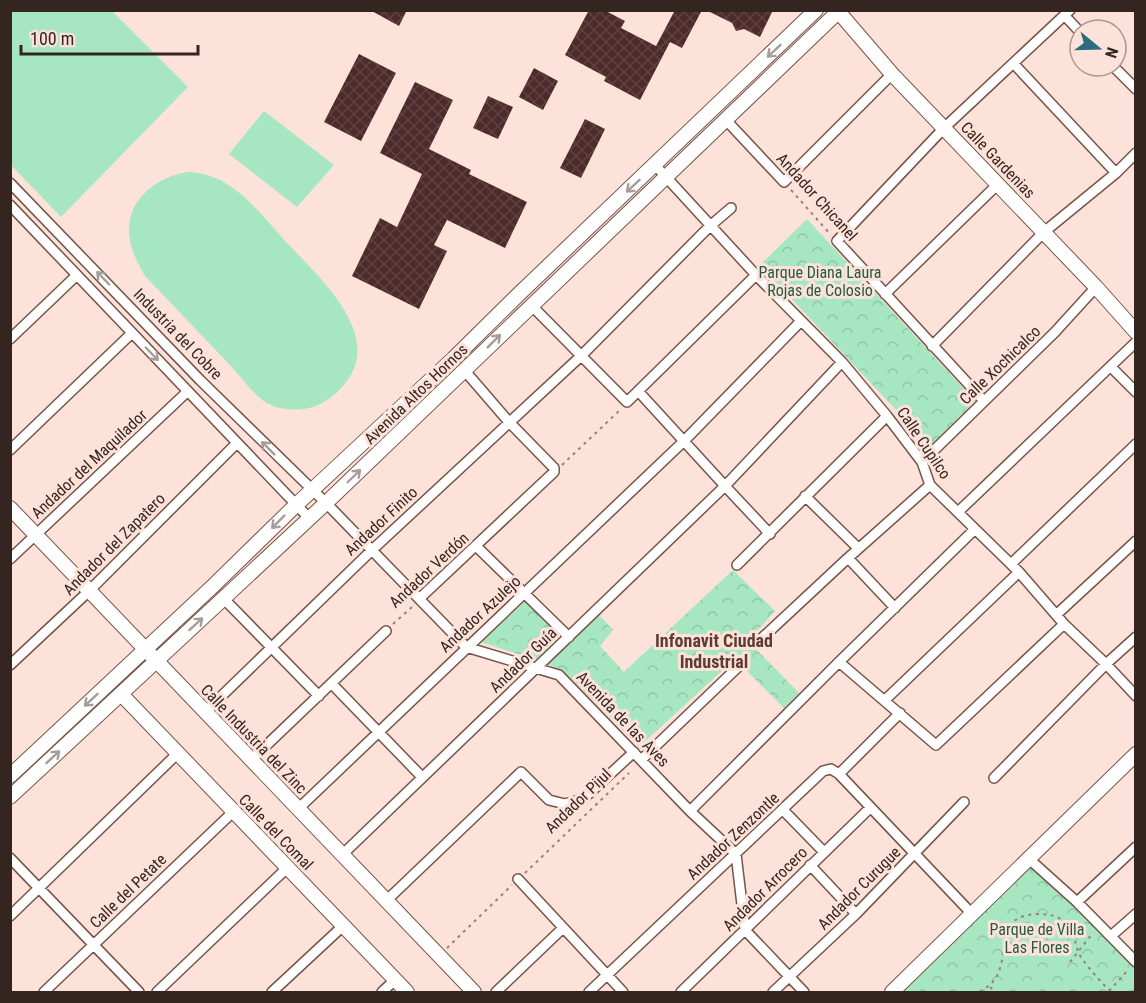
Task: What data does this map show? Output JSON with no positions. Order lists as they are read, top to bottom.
{
  "streets": {
    "street": [
      "Calle Gardenias",
      "Andador Chicanel",
      "Industria del Cobre",
      "Calle Xochicalco",
      "Avenida Altos Hornos",
      "Calle Cupilco",
      "Andador del Maquilador",
      "Andador Finito",
      "Andador del Zapatero",
      "Andador Verdón",
      "Andador Azulejo",
      "Andador Guía",
      "Avenida de las Aves",
      "Calle Industria del Zinc",
      "Calle del Comal",
      "Andador Zenzontle",
      "Andador Curugue",
      "Andador Arrocero",
      "Calle del Petate"
    ],
    "path": ["Andador Pijul"]
  },
  "crossings": [
    ["Calle Gardenias", "Calle Xochicalco"],
    ["Calle Gardenias", "Avenida Altos Hornos"],
    ["Andador Chicanel", "Calle Xochicalco"],
    ["Andador Chicanel", "Avenida Altos Hornos"],
    ["Industria del Cobre", "Avenida Altos Hornos"],
    ["Industria del Cobre", "Andador del Maquilador"],
    ["Industria del Cobre", "Andador del Zapatero"],
    ["Industria del Cobre", "Avenida de las Aves"],
    ["Calle Xochicalco", "Calle Cupilco"],
    ["Avenida Altos Hornos", "Calle Cupilco"],
    ["Avenida Altos Hornos", "Avenida de las Aves"],
    ["Avenida Altos Hornos", "Calle Industria del Zinc"],
    ["Avenida Altos Hornos", "Calle del Comal"],
    ["Calle Cupilco", "Andador Finito"],
    ["Calle Cupilco", "Andador Azulejo"],
    ["Calle Cupilco", "Andador Guía"],
    ["Andador del Maquilador", "Calle Industria del Zinc"],
    ["Andador Finito", "Avenida de las Aves"],
    ["Andador Finito", "Calle Industria del Zinc"],
    ["Andador del Zapatero", "Calle Industria del Zinc"],
    ["Andador Verdón", "Avenida de las Aves"],
    ["Andador Verdón", "Calle Industria del Zinc"],
    ["Andador Azulejo", "Avenida de las Aves"],
    ["Andador Azulejo", "Calle Industria del Zinc"],
    ["Andador Guía", "Avenida de las Aves"],
    ["Andador Guía", "Calle Industria del Zinc"],
    ["Avenida de las Aves", "Andador Pijul"],
    ["Avenida de las Aves", "Andador Zenzontle"],
    ["Calle Industria del Zinc", "Andador Pijul"],
    ["Calle del Comal", "Calle del Petate"]
  ],
  "districts": ["Infonavit Ciudad Industrial"],
  "parks": ["Parque Diana Laura Rojas de Colosio", "Parque de Villa Las Flores"],
  "scale_bar": "100 m",
  "north": "right"
}
